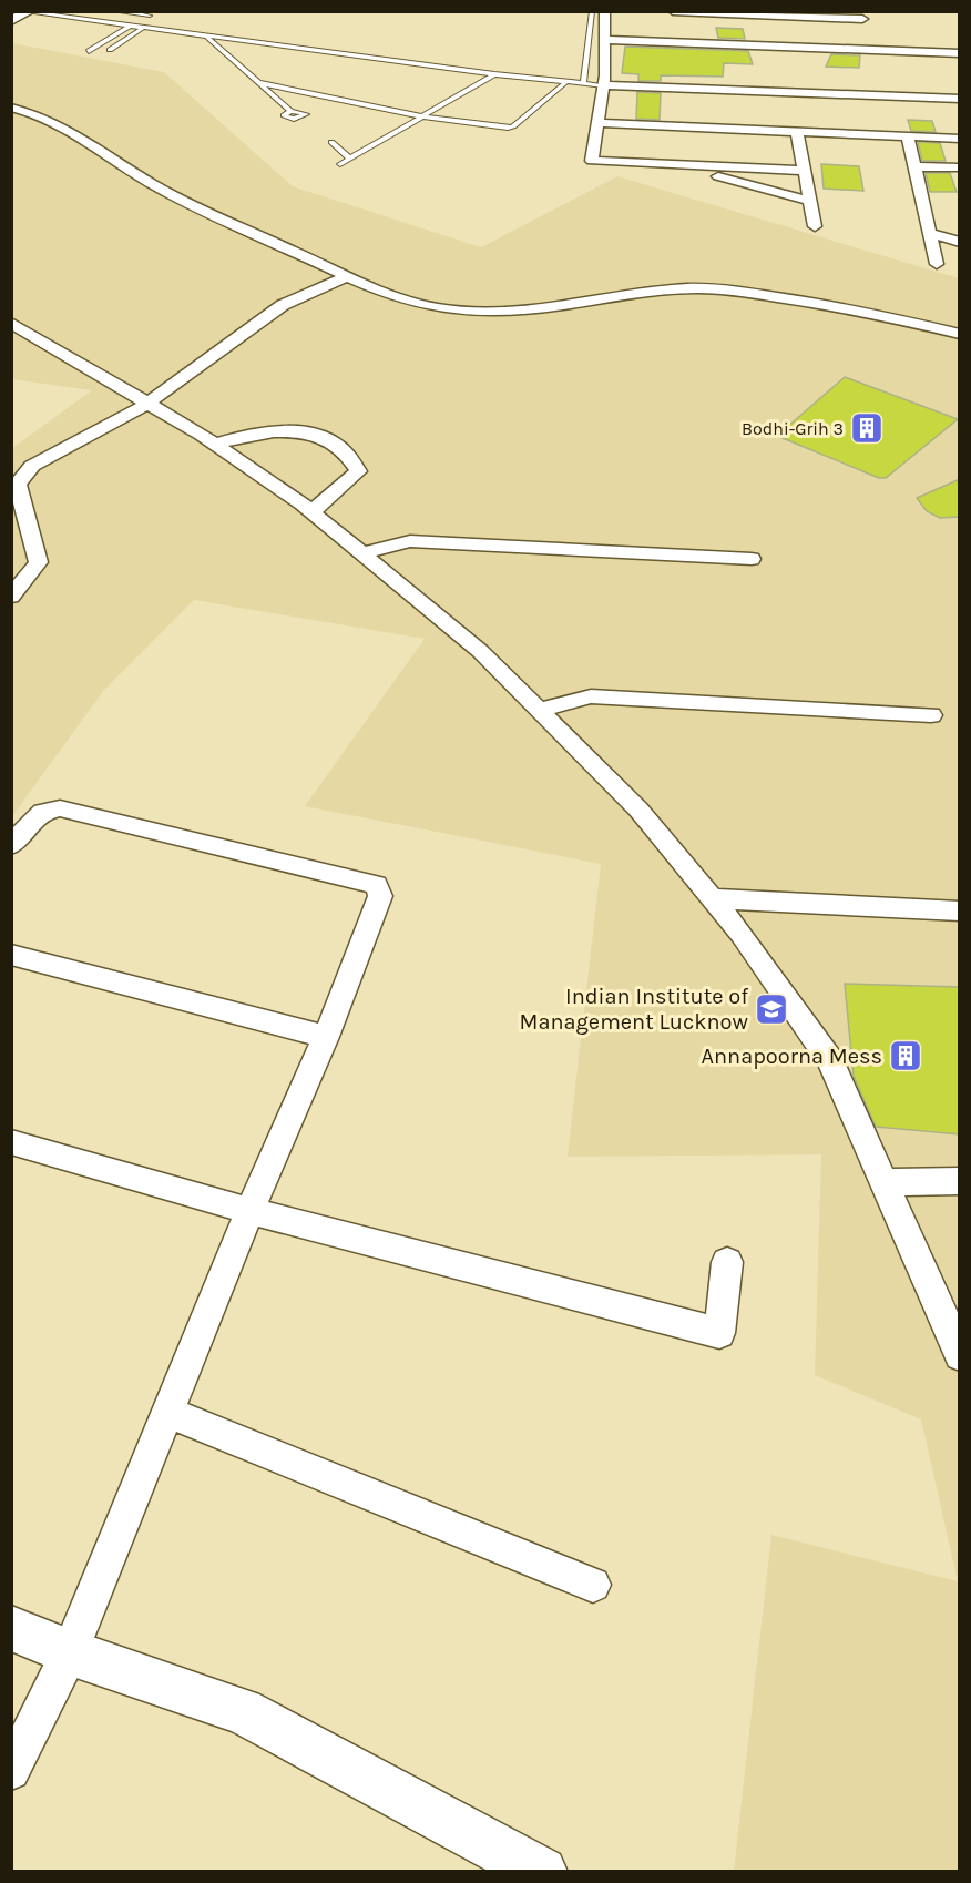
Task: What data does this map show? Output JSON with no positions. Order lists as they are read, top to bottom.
{
  "places": {
    "building": ["Bodhi-Grih 3", "Annapoorna Mess"],
    "school or university": ["Indian Institute of Management Lucknow"]
  }
}
